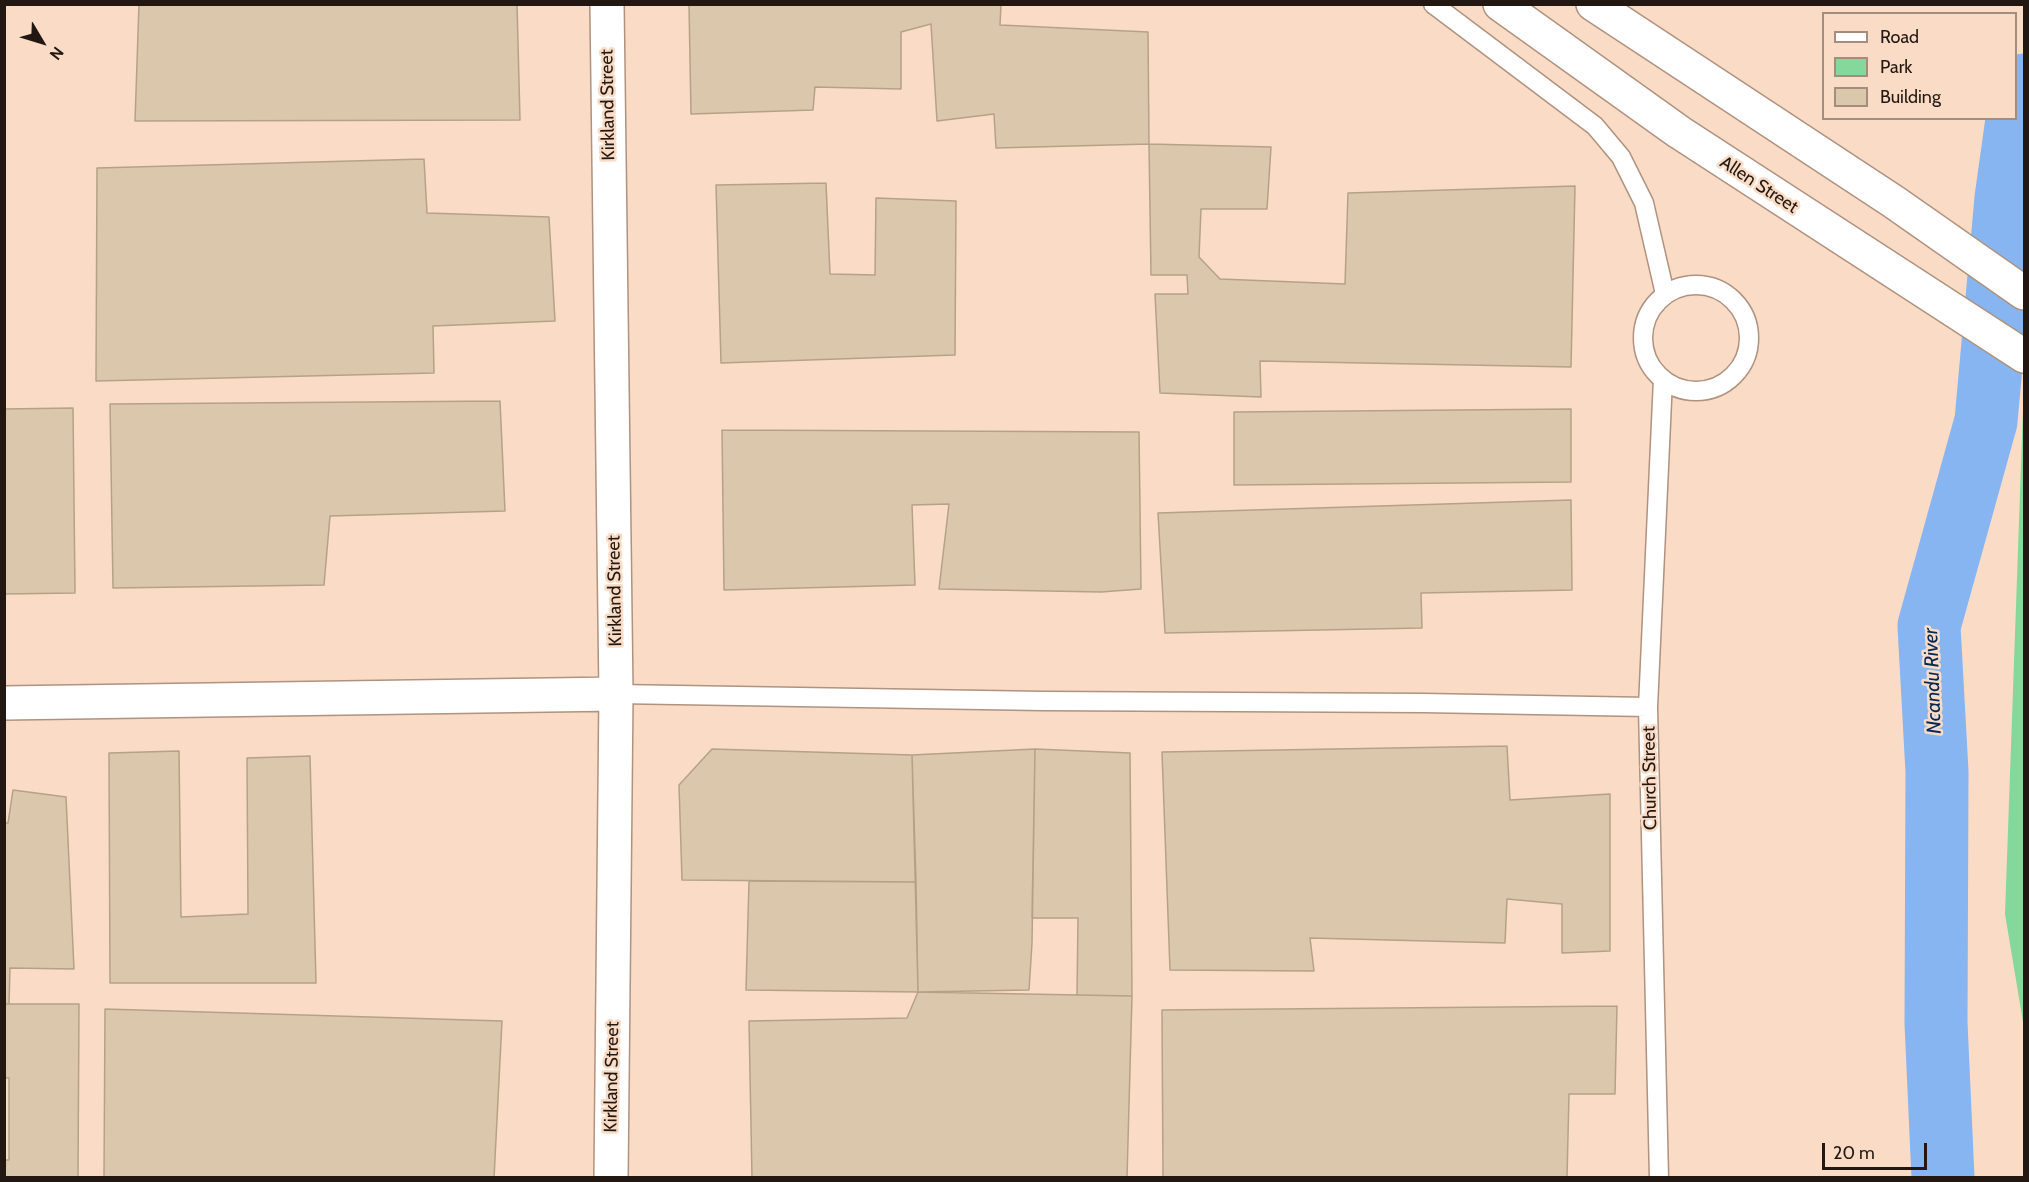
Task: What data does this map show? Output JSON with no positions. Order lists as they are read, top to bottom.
{
  "streets": {
    "street": ["Kirkland Street", "Allen Street"],
    "lane": ["Church Street"]
  },
  "water": ["Ncandu River"],
  "legend": ["Road", "Park", "Building"],
  "scale_bar": "20 m",
  "north": "bottom right"
}
